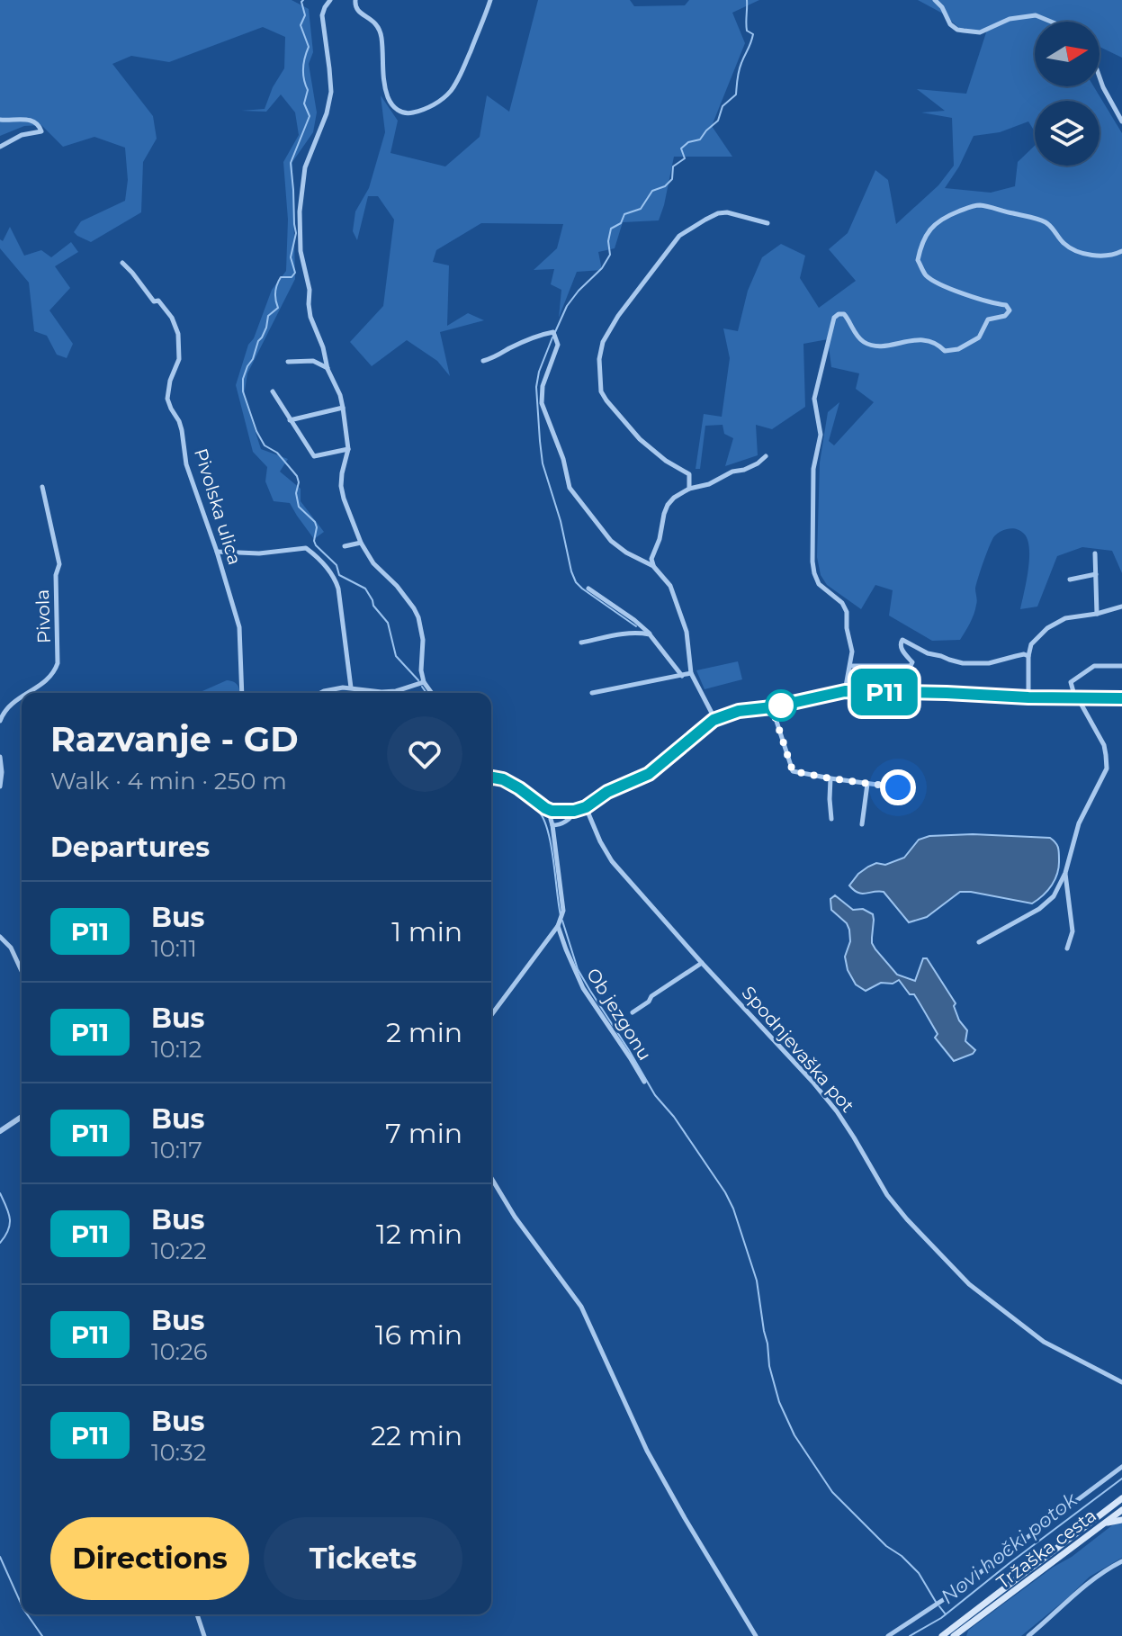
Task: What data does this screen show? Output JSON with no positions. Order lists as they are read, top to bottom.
{
  "streets": {
    "main road": ["Tržaška cesta"],
    "street": [
      "Pivolska ulica",
      "Pivola",
      "Ob jezgonu",
      "Spodnjevaška pot"
    ]
  },
  "water": ["Novi hočki potok"],
  "lines": ["bus line P11"],
  "north": "right",
  "page": {
    "on_map": "P11",
    "heading": [
      ["Razvanje - GD", "Walk · 4 min · 250 m"],
      "Departures"
    ],
    "list": [
      {
        "mark": "P11",
        "name": "Bus",
        "note": "10:11",
        "value": "1 min"
      },
      {
        "mark": "P11",
        "name": "Bus",
        "note": "10:12",
        "value": "2 min"
      },
      {
        "mark": "P11",
        "name": "Bus",
        "note": "10:17",
        "value": "7 min"
      },
      {
        "mark": "P11",
        "name": "Bus",
        "note": "10:22",
        "value": "12 min"
      },
      {
        "mark": "P11",
        "name": "Bus",
        "note": "10:26",
        "value": "16 min"
      },
      {
        "mark": "P11",
        "name": "Bus",
        "note": "10:32",
        "value": "22 min"
      }
    ],
    "buttons": ["Directions", "Tickets"]
  }
}
